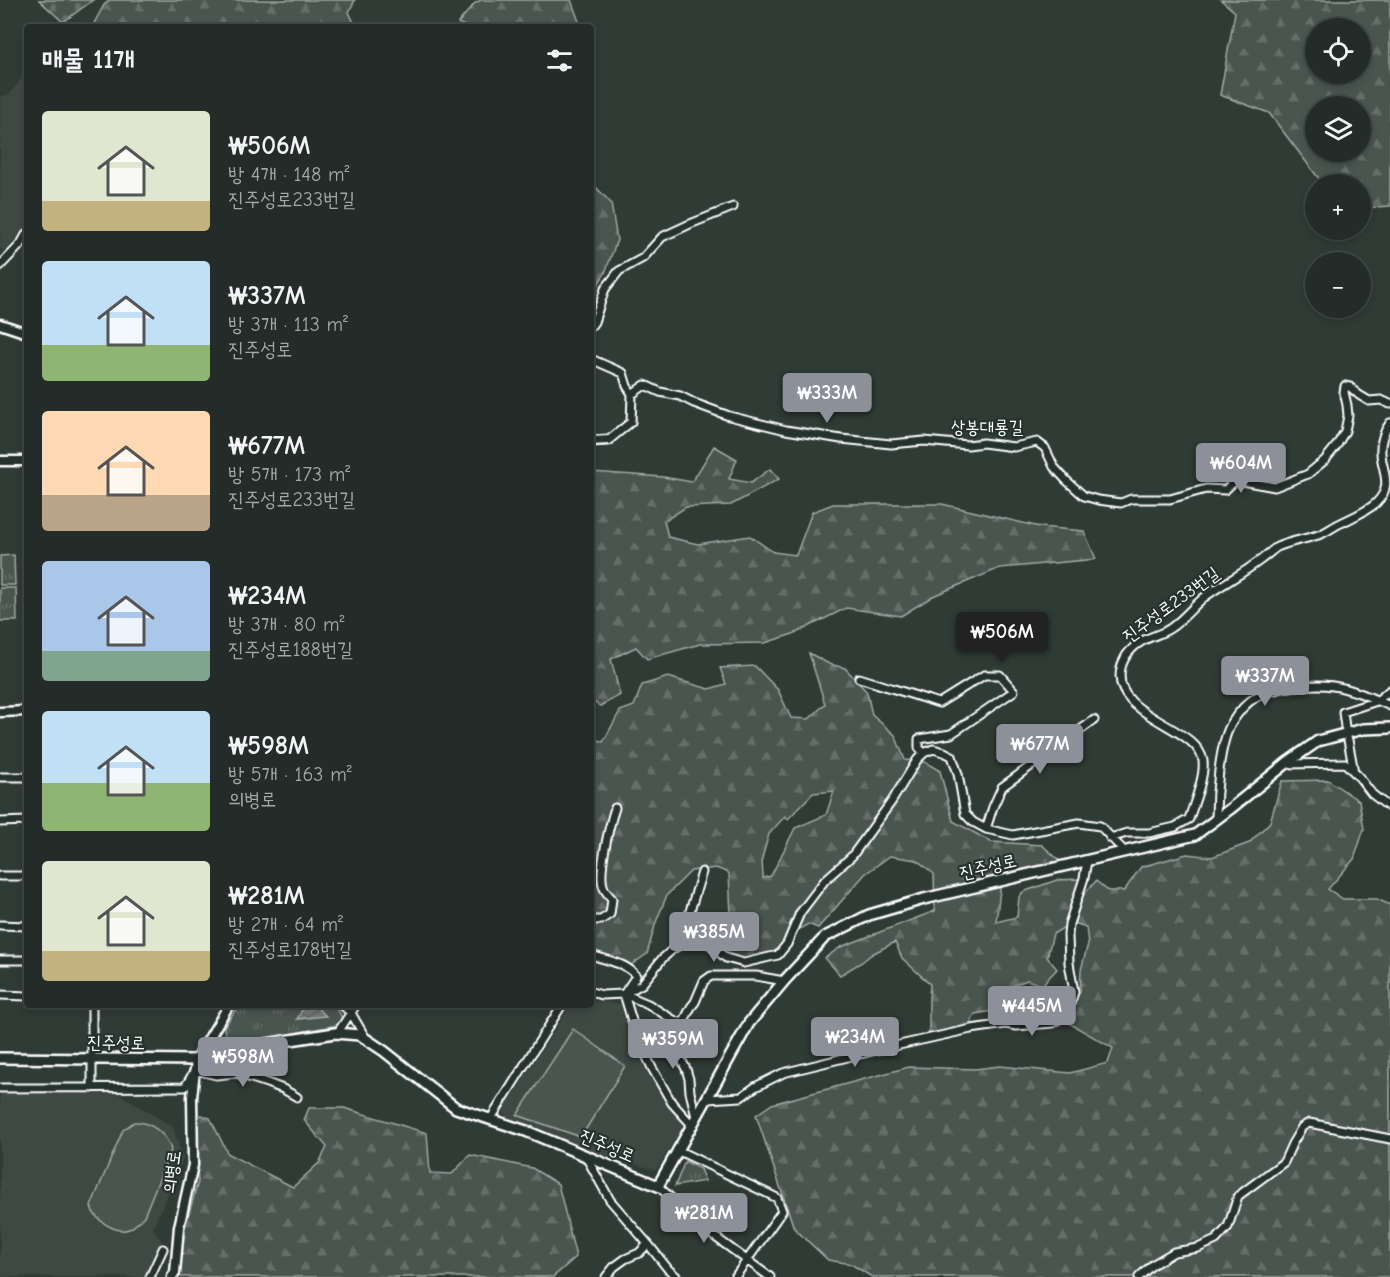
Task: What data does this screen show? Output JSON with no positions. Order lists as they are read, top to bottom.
{
  "streets": {
    "main road": ["진주성로"],
    "street": ["상봉대룡길", "진주성로233번길", "의병로"]
  },
  "crossings": [
    ["진주성로", "의병로"]
  ],
  "page": {
    "map_buttons": ["+", "−"],
    "heading": "매물 11개",
    "list": [
      {
        "name": "₩506M",
        "note": "방 4개 · 148 m² · 진주성로233번길"
      },
      {
        "name": "₩337M",
        "note": "방 3개 · 113 m² · 진주성로"
      },
      {
        "name": "₩677M",
        "note": "방 5개 · 173 m² · 진주성로233번길"
      },
      {
        "name": "₩234M",
        "note": "방 3개 · 80 m² · 진주성로188번길"
      },
      {
        "name": "₩598M",
        "note": "방 5개 · 163 m² · 의병로"
      },
      {
        "name": "₩281M",
        "note": "방 2개 · 64 m² · 진주성로178번길"
      }
    ],
    "price": [
      "₩333M",
      "₩604M",
      "₩506M",
      "₩337M",
      "₩677M",
      "₩385M",
      "₩445M",
      "₩234M",
      "₩359M",
      "₩598M",
      "₩281M"
    ]
  }
}
